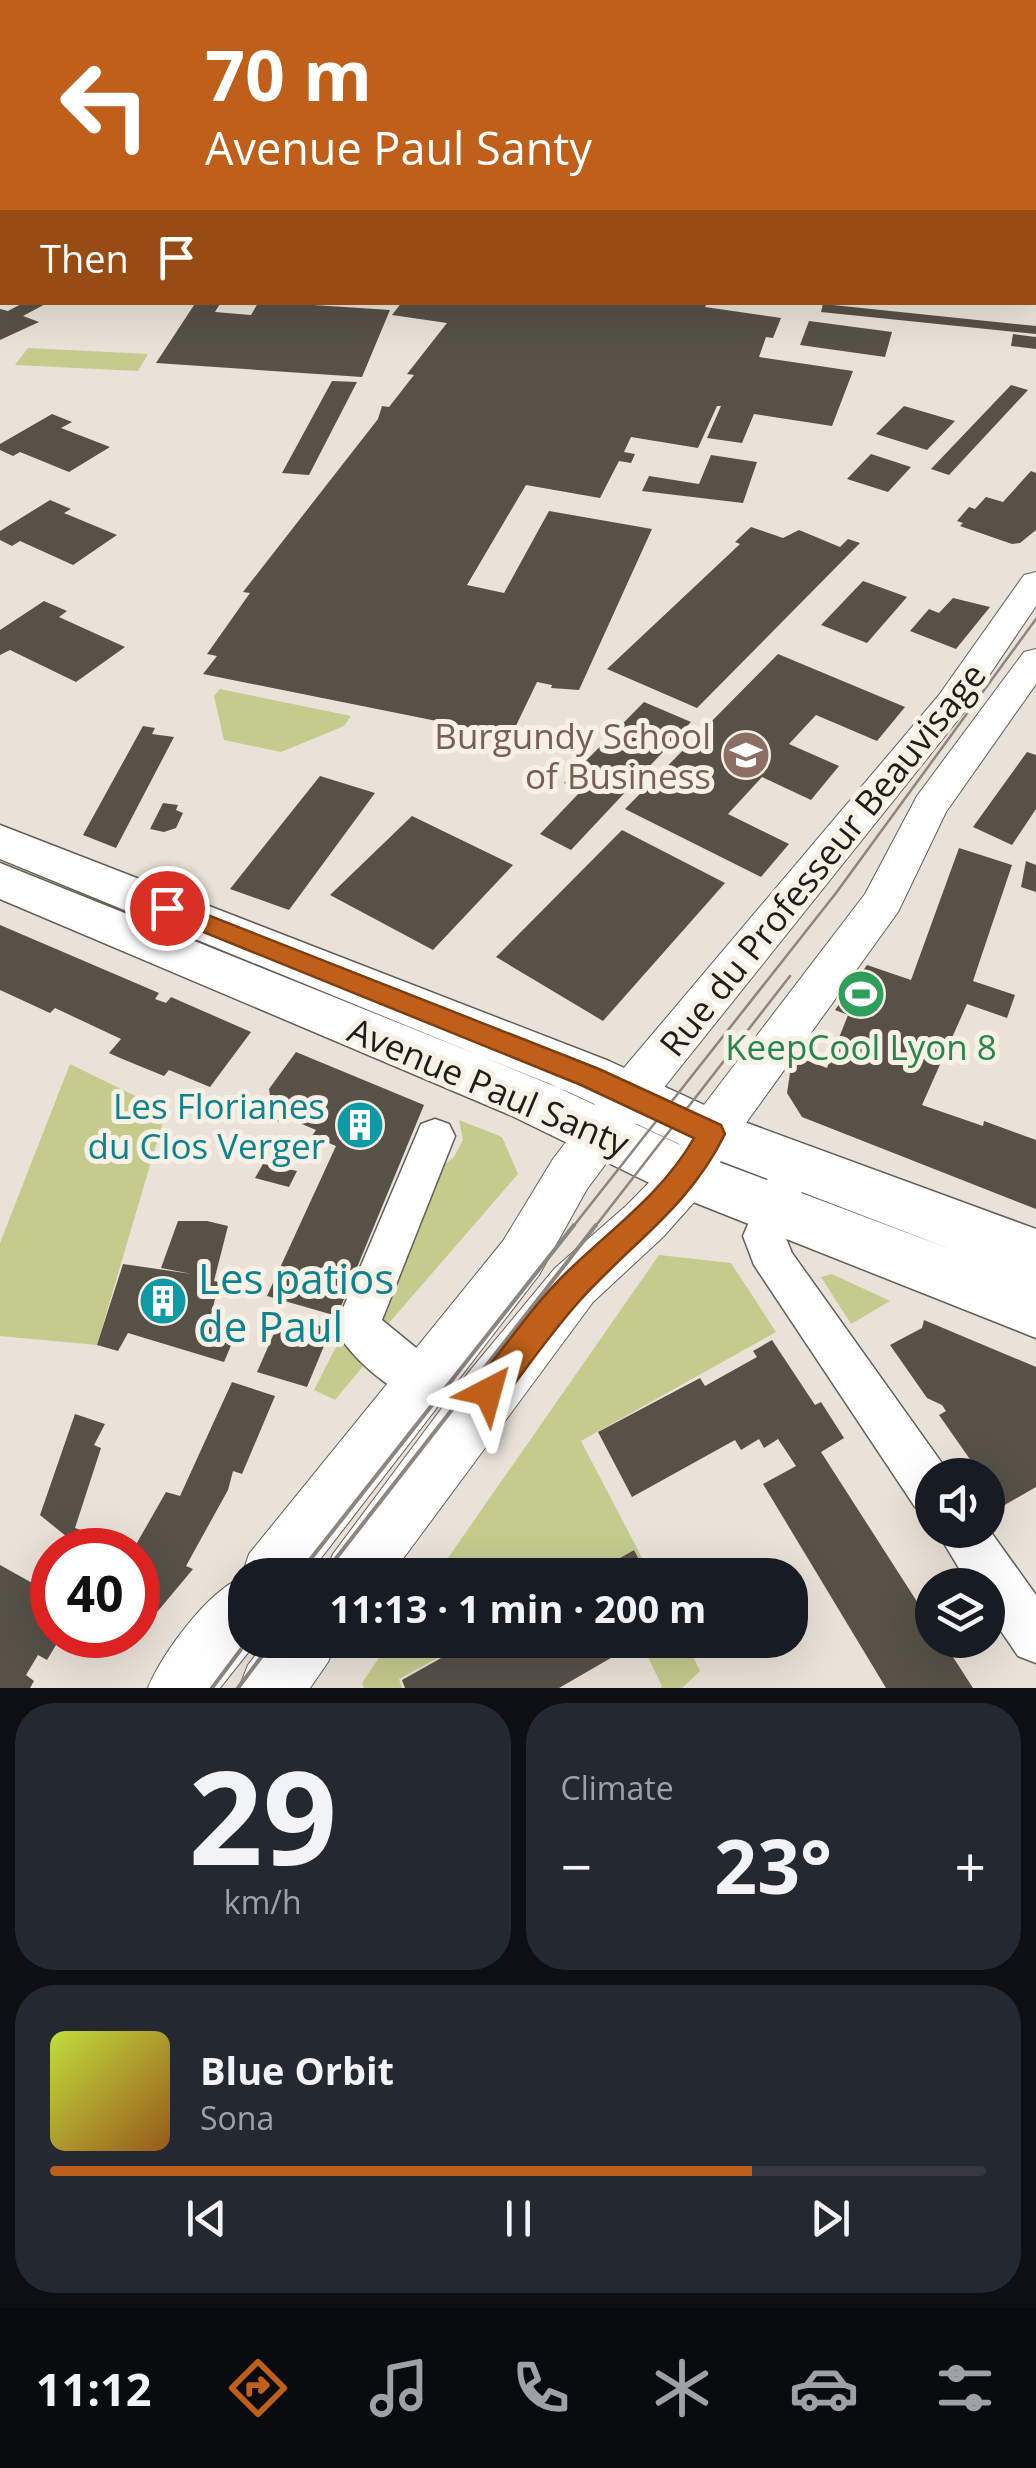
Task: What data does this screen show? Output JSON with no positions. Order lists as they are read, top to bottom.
{
  "streets": {
    "main road": ["Avenue Paul Santy"],
    "street": ["Rue du Professeur Beauvisage"]
  },
  "crossings": [
    ["Rue du Professeur Beauvisage", "Avenue Paul Santy"]
  ],
  "places": {
    "school or university": ["Burgundy School of Business"],
    "sports": ["KeepCool Lyon 8"],
    "building": ["Les Florianes du Clos Verger", "Les patios de Paul"]
  },
  "page": {
    "turn": ["70 m", "Avenue Paul Santy"],
    "then": "Then",
    "limit": "40",
    "trip": "11:13 · 1 min · 200 m",
    "tile": [
      ["29", "km/h"],
      "Climate"
    ],
    "heat": ["−", "23°", "+"],
    "song": ["Blue Orbit", "Sona"],
    "tabs": "11:12"
  }
}
